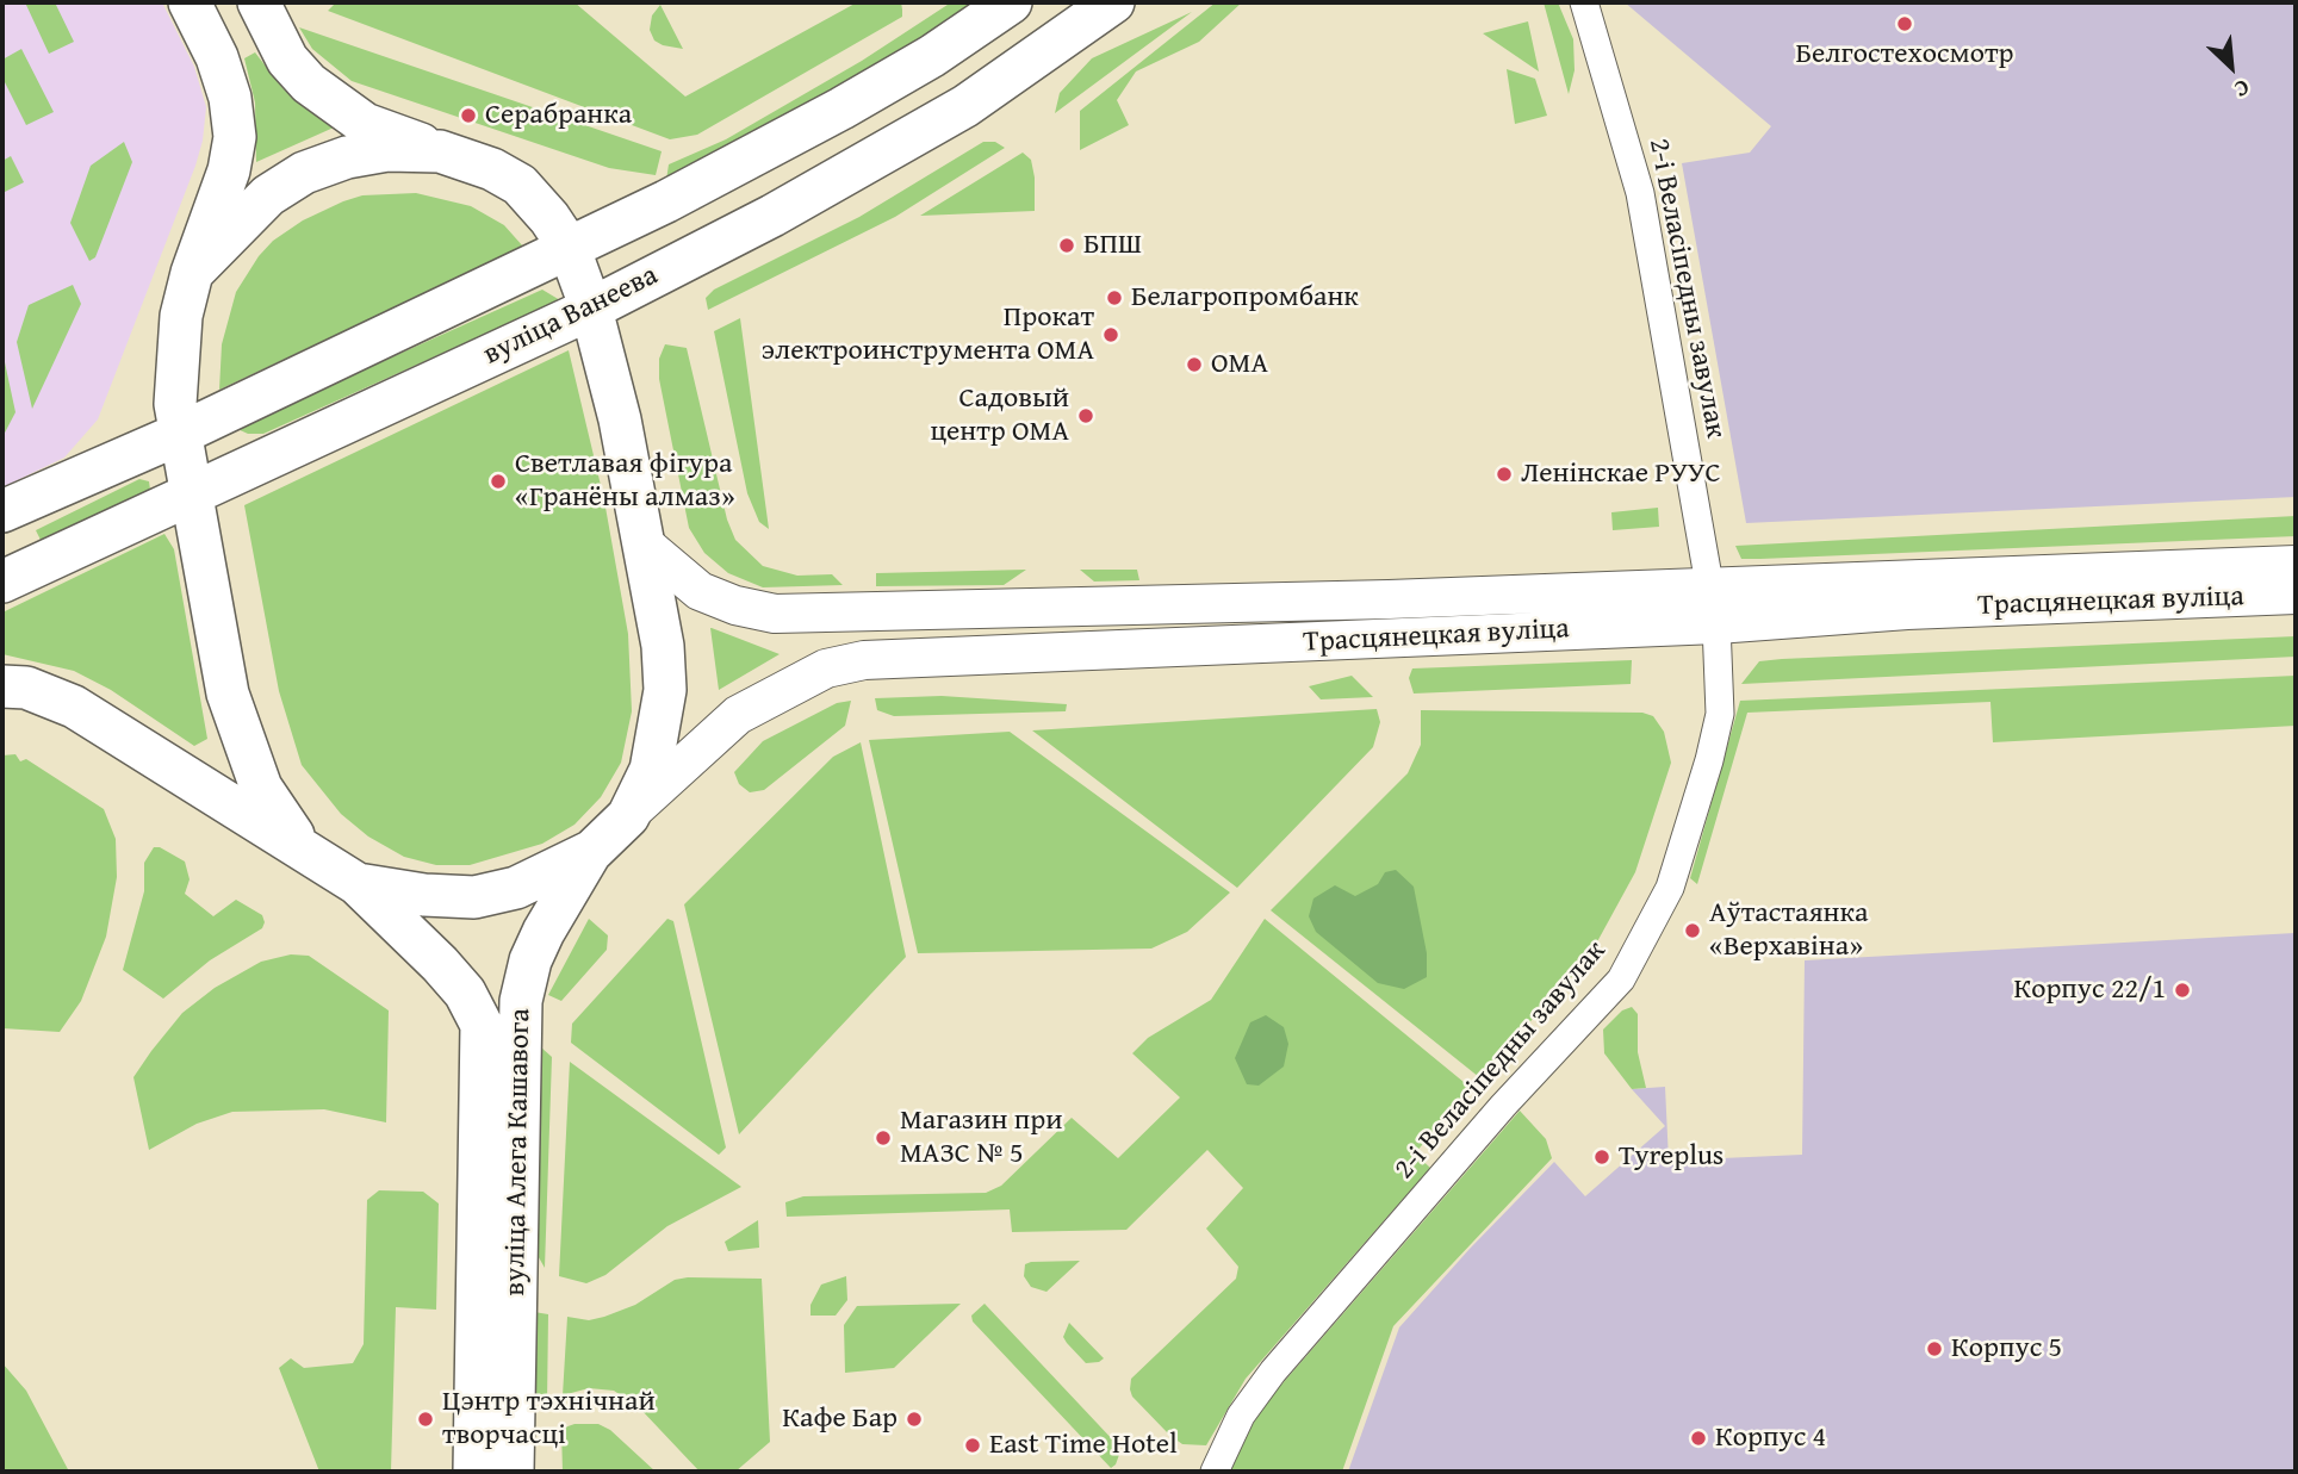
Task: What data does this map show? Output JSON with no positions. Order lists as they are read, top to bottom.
{
  "streets": {
    "main road": ["вуліца Ванеева", "Трасцянецкая вуліца", "вуліца Алега Кашавога"],
    "street": ["2-і Веласіпедны завулак"]
  },
  "crossings": [
    ["2-і Веласіпедны завулак", "Трасцянецкая вуліца"]
  ],
  "places": [
    "Белгостехосмотр",
    "Серабранка",
    "БПШ",
    "Белагропромбанк",
    "Прокат электроинструмента ОМА",
    "ОМА",
    "Садовый центр ОМА",
    "Ленінскае РУУС",
    "Светлавая фігура «Гранёны алмаз»",
    "Аўтастаянка «Верхавіна»",
    "Корпус 22/1",
    "Магазин при МАЗС № 5",
    "Tyreplus",
    "Корпус 5",
    "Цэнтр тэхнічнай творчасці",
    "Кафе Бар",
    "Корпус 4",
    "East Time Hotel"
  ],
  "north": "bottom right"
}
